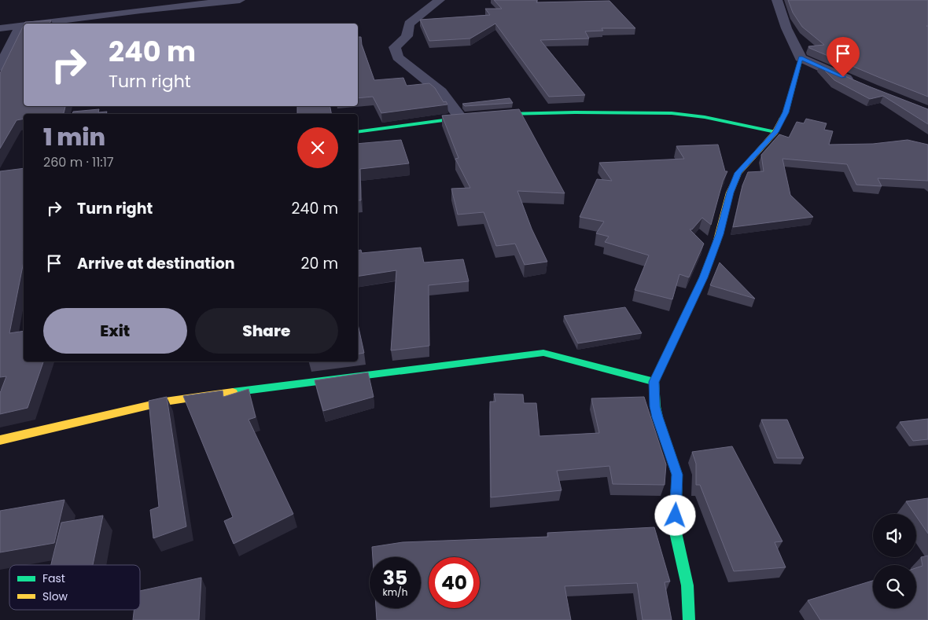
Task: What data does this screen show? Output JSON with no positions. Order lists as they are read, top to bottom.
{
  "legend": ["Fast", "Slow"],
  "page": {
    "turn": ["240 m", "Turn right"],
    "heading": ["1 min", "260 m · 11:17"],
    "list": [
      {
        "name": "Turn right",
        "value": "240 m"
      },
      {
        "name": "Arrive at destination",
        "value": "20 m"
      }
    ],
    "buttons": ["Exit", "Share"],
    "speed": "35 km/h",
    "limit": "40"
  }
}
